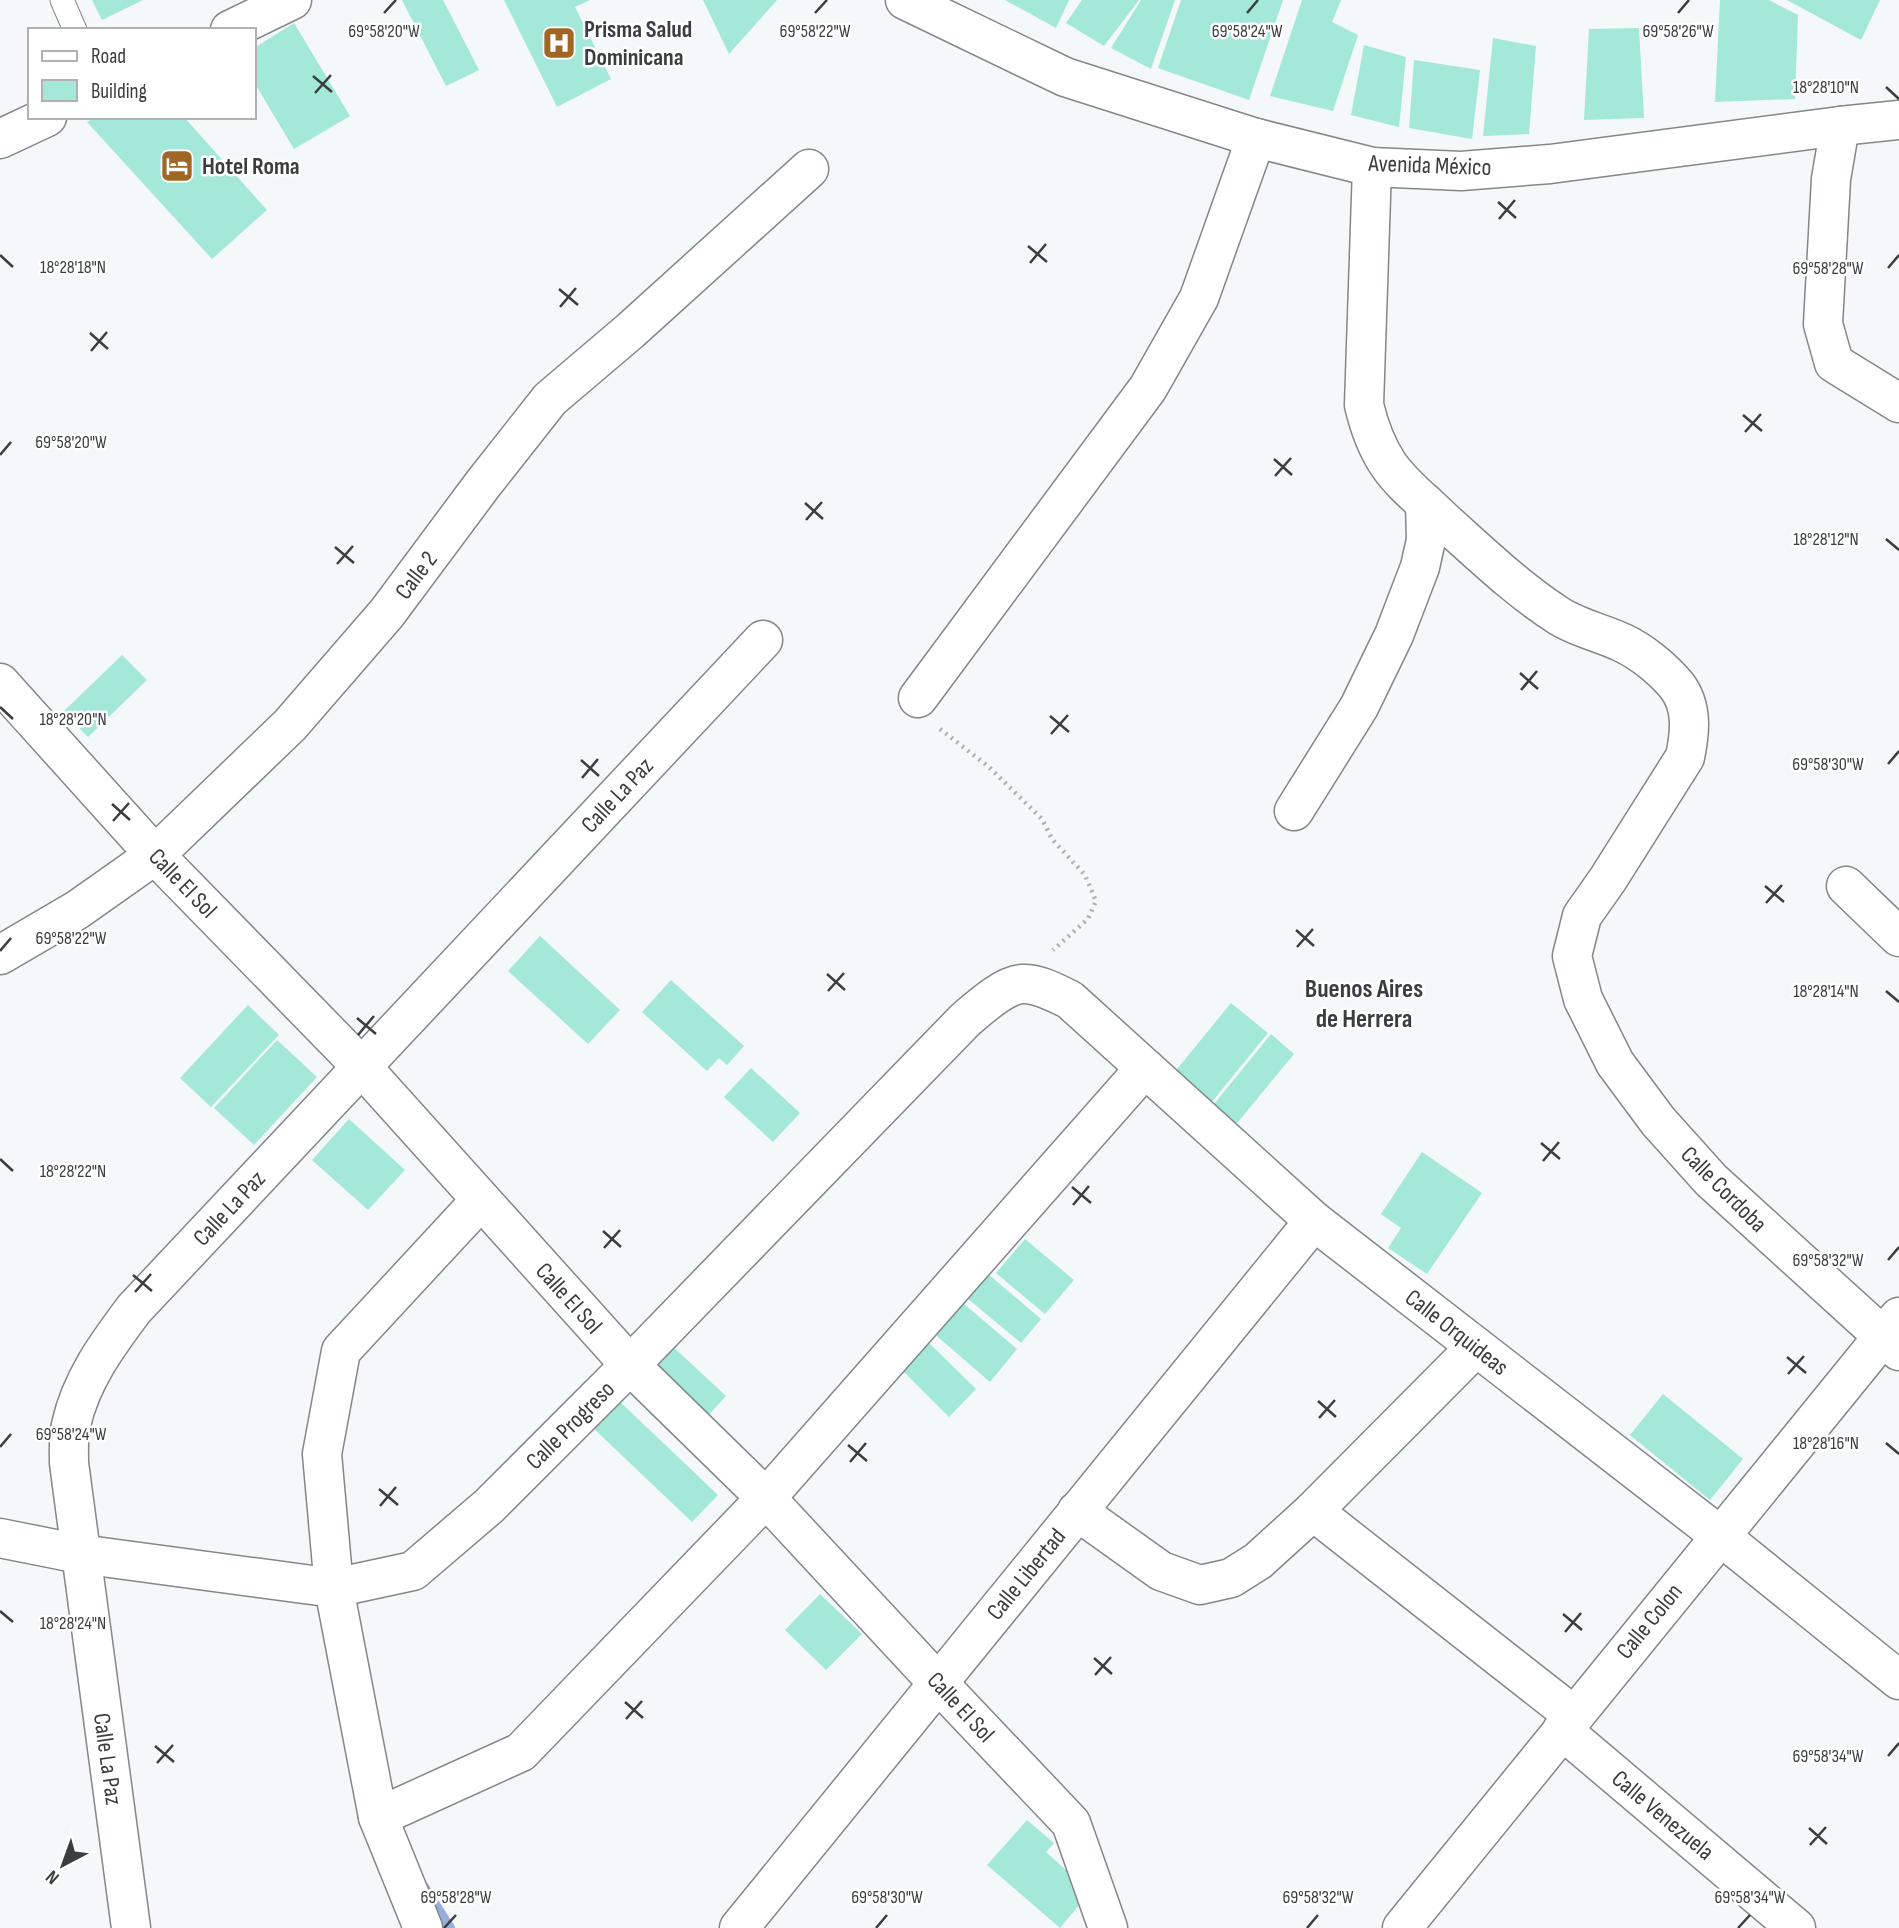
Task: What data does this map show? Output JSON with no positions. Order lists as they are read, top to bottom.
{
  "streets": {
    "street": [
      "Avenida México",
      "Calle 2",
      "Calle La Paz",
      "Calle El Sol",
      "Calle Cordoba",
      "Calle Orquideas",
      "Calle Progreso",
      "Calle Libertad",
      "Calle Colon",
      "Calle Venezuela"
    ]
  },
  "crossings": [
    ["Avenida México", "Calle Cordoba"],
    ["Calle 2", "Calle El Sol"],
    ["Calle La Paz", "Calle El Sol"],
    ["Calle La Paz", "Calle Progreso"],
    ["Calle El Sol", "Calle Progreso"],
    ["Calle El Sol", "Calle Libertad"],
    ["Calle Cordoba", "Calle Colon"],
    ["Calle Orquideas", "Calle Progreso"],
    ["Calle Orquideas", "Calle Libertad"],
    ["Calle Orquideas", "Calle Colon"],
    ["Calle Colon", "Calle Venezuela"]
  ],
  "districts": ["Buenos Aires de Herrera"],
  "places": {
    "hospital": ["Prisma Salud Dominicana"],
    "hotel": ["Hotel Roma"]
  },
  "legend": ["Road", "Building"],
  "north": "bottom left",
  "coordinates": [
    "69°58'20\"W",
    "69°58'22\"W",
    "69°58'24\"W",
    "69°58'26\"W",
    "18°28'10\"N",
    "18°28'18\"N",
    "69°58'28\"W",
    "18°28'12\"N",
    "18°28'20\"N",
    "69°58'30\"W",
    "18°28'14\"N",
    "18°28'22\"N",
    "69°58'32\"W",
    "18°28'16\"N",
    "18°28'24\"N",
    "69°58'34\"W"
  ]
}
